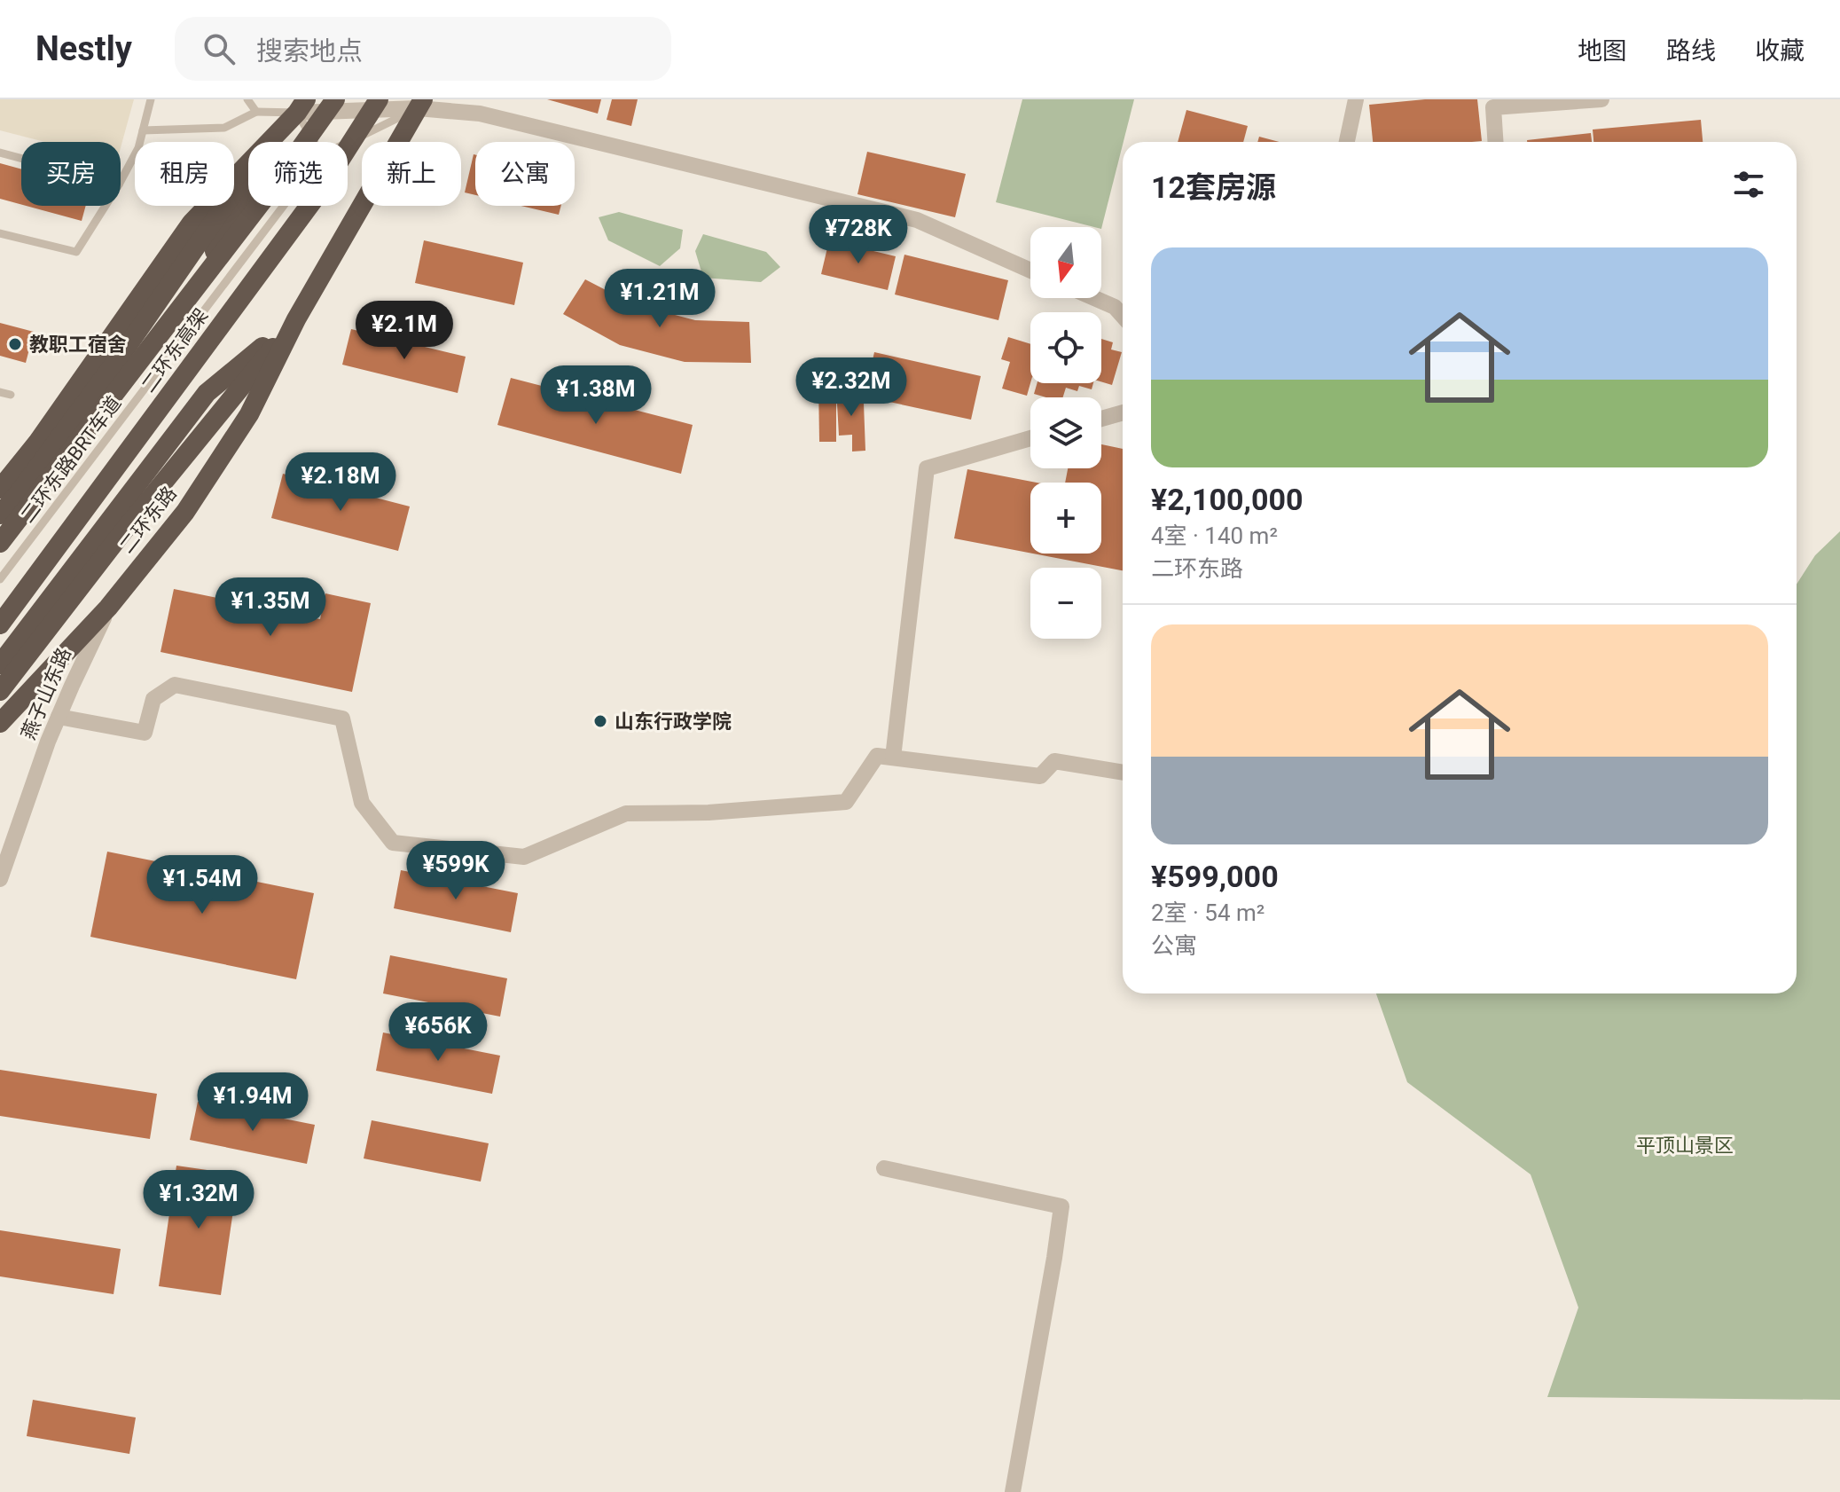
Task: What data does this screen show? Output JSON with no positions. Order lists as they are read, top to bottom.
{
  "streets": {
    "highway": ["二环东高架", "二环东路"],
    "street": ["燕子山东路"],
    "lane": ["二环东路BRT车道"]
  },
  "crossings": [
    ["二环东路BRT车道", "二环东路"],
    ["二环东路", "燕子山东路"]
  ],
  "parks": ["平顶山景区"],
  "places": ["教职工宿舍", "山东行政学院"],
  "north": "bottom",
  "page": {
    "header": "Nestly",
    "search": "搜索地点",
    "nav": ["地图", "路线", "收藏"],
    "chip": [
      "买房",
      "租房",
      "筛选",
      "新上",
      "公寓"
    ],
    "heading": "12套房源",
    "price": [
      "¥728K",
      "¥1.21M",
      "¥2.1M",
      "¥2.32M",
      "¥1.38M",
      "¥2.18M",
      "¥1.35M",
      "¥599K",
      "¥1.54M",
      "¥656K",
      "¥1.94M",
      "¥1.32M"
    ],
    "map_buttons": ["+", "−"],
    "list": [
      {
        "name": "¥2,100,000",
        "note": "4室 · 140 m² · 二环东路"
      },
      {
        "name": "¥599,000",
        "note": "2室 · 54 m² · 公寓"
      }
    ]
  }
}
